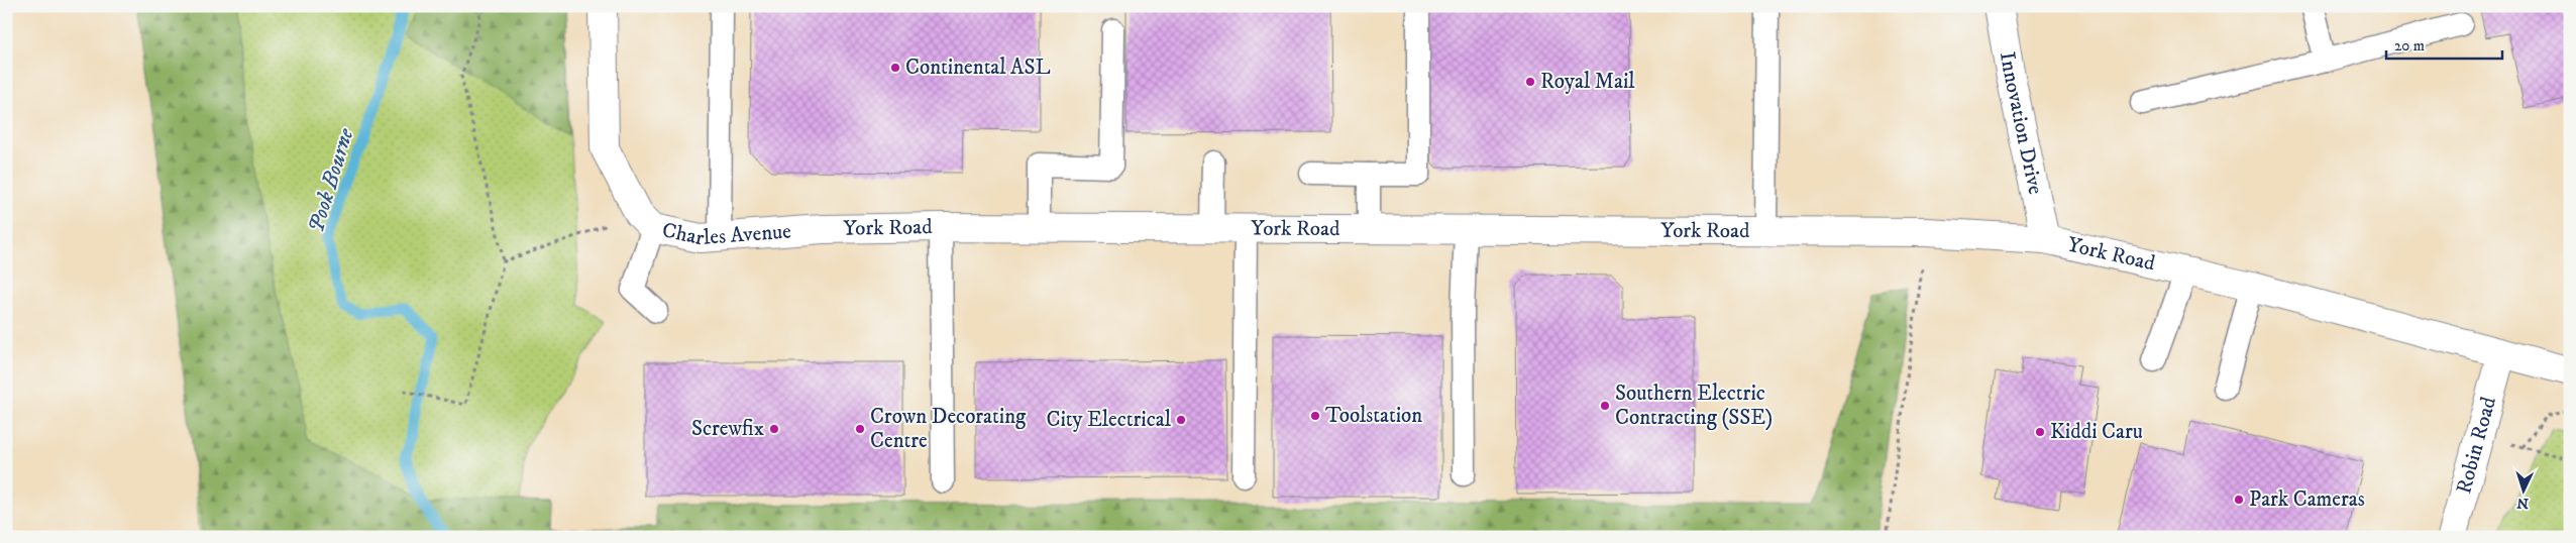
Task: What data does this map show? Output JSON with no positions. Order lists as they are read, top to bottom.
{
  "streets": {
    "street": [
      "Innovation Drive",
      "York Road",
      "Charles Avenue",
      "Robin Road"
    ]
  },
  "crossings": [
    ["Innovation Drive", "York Road"],
    ["York Road", "Charles Avenue"],
    ["York Road", "Robin Road"]
  ],
  "water": ["Pook Bourne"],
  "places": [
    "Continental ASL",
    "Royal Mail",
    "Southern Electric Contracting (SSE)",
    "Toolstation",
    "City Electrical",
    "Screwfix",
    "Crown Decorating Centre",
    "Kiddi Caru",
    "Park Cameras"
  ],
  "scale_bar": "20 m",
  "north": "bottom"
}
